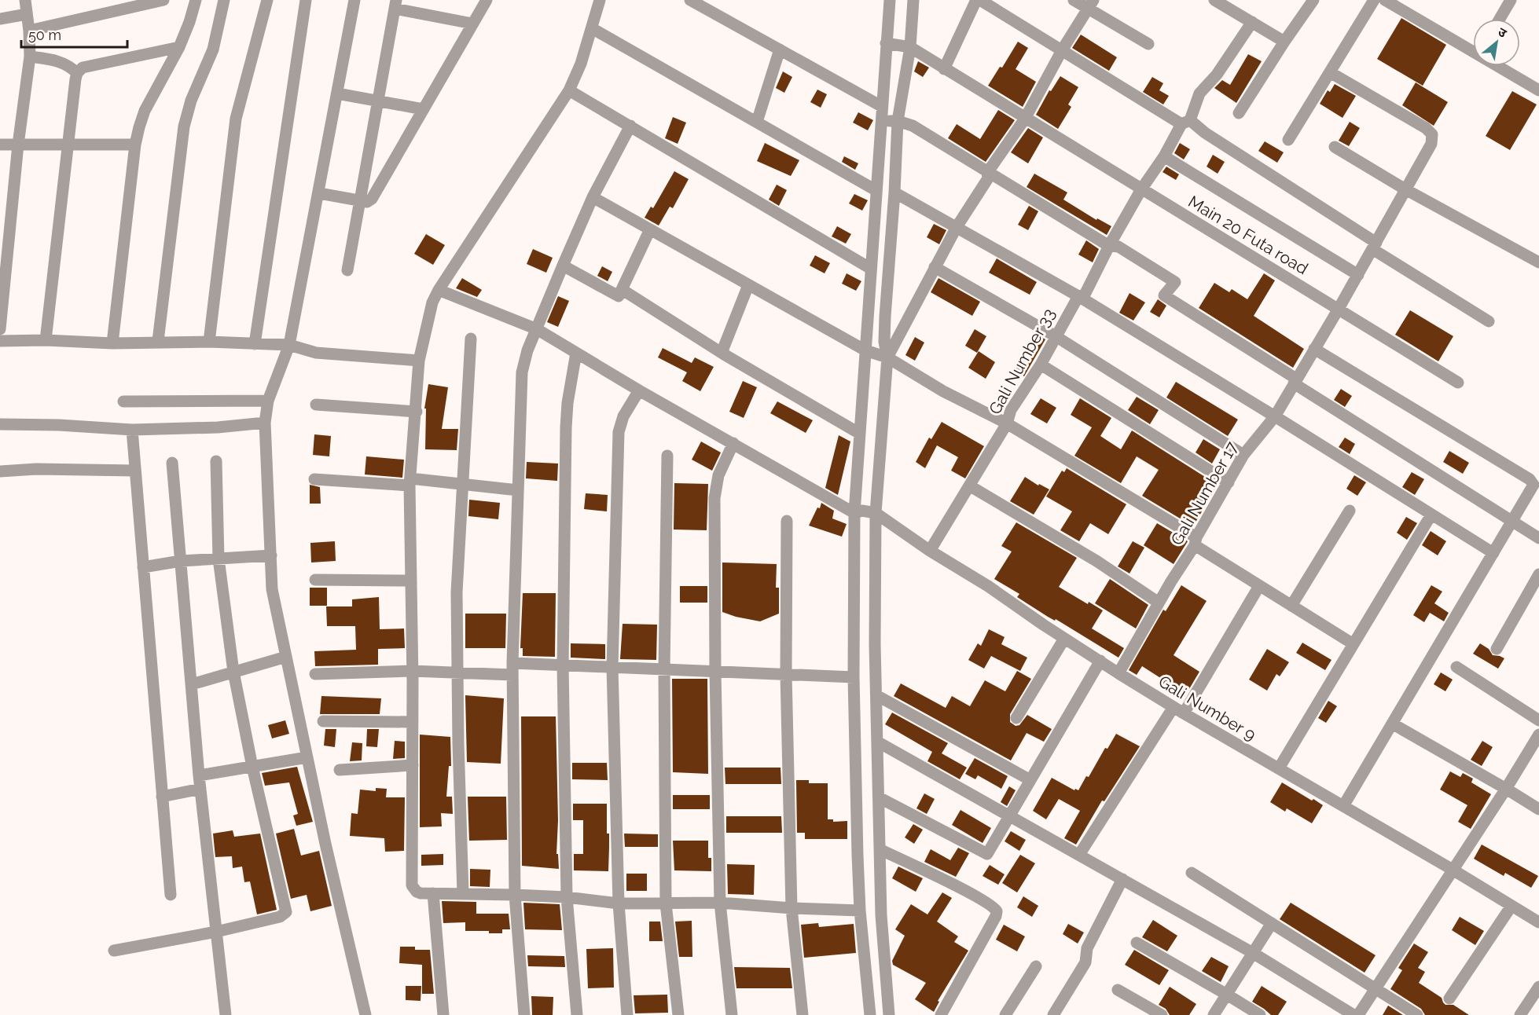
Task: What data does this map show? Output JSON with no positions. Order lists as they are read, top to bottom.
{
  "streets": {
    "street": [
      "Main 20 Futa road",
      "Gali Number 33",
      "Gali Number 17",
      "Gali Number 9"
    ]
  },
  "crossings": [
    ["Main 20 Futa road", "Gali Number 33"],
    ["Main 20 Futa road", "Gali Number 17"],
    ["Gali Number 33", "Gali Number 9"],
    ["Gali Number 17", "Gali Number 9"]
  ],
  "scale_bar": "50 m",
  "north": "top right"
}
